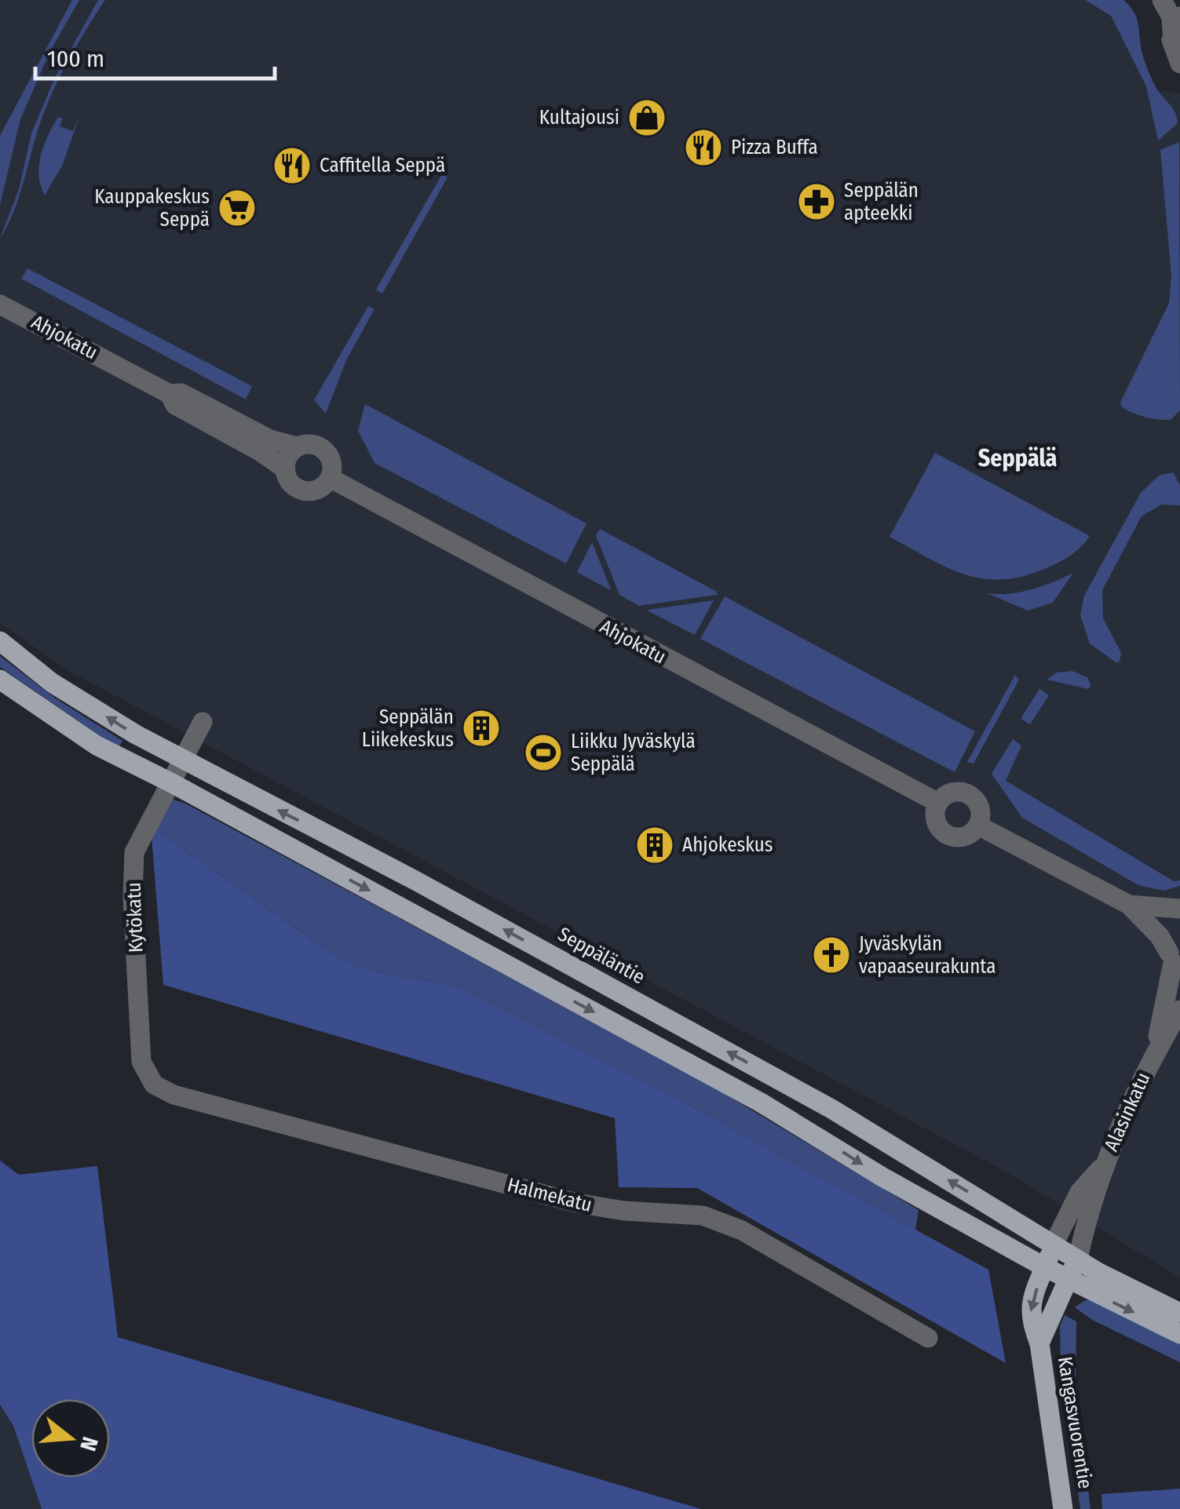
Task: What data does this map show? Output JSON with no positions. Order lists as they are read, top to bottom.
{
  "streets": {
    "main road": ["Seppäläntie", "Kangasvuorentie"],
    "street": [
      "Ahjokatu",
      "Kytökatu",
      "Alasinkatu",
      "Halmekatu"
    ]
  },
  "crossings": [
    ["Kytökatu", "Seppäläntie"],
    ["Kytökatu", "Halmekatu"],
    ["Seppäläntie", "Alasinkatu"],
    ["Seppäläntie", "Kangasvuorentie"],
    ["Alasinkatu", "Kangasvuorentie"]
  ],
  "districts": ["Seppälä"],
  "places": {
    "shop": ["Kultajousi"],
    "restaurant": ["Pizza Buffa", "Caffitella Seppä"],
    "pharmacy": ["Seppälän apteekki"],
    "supermarket": ["Kauppakeskus Seppä"],
    "building": ["Seppälän Liikekeskus", "Ahjokeskus"],
    "sports": ["Liikku Jyväskylä Seppälä"],
    "church": ["Jyväskylän vapaaseurakunta"]
  },
  "scale_bar": "100 m",
  "north": "right"
}
